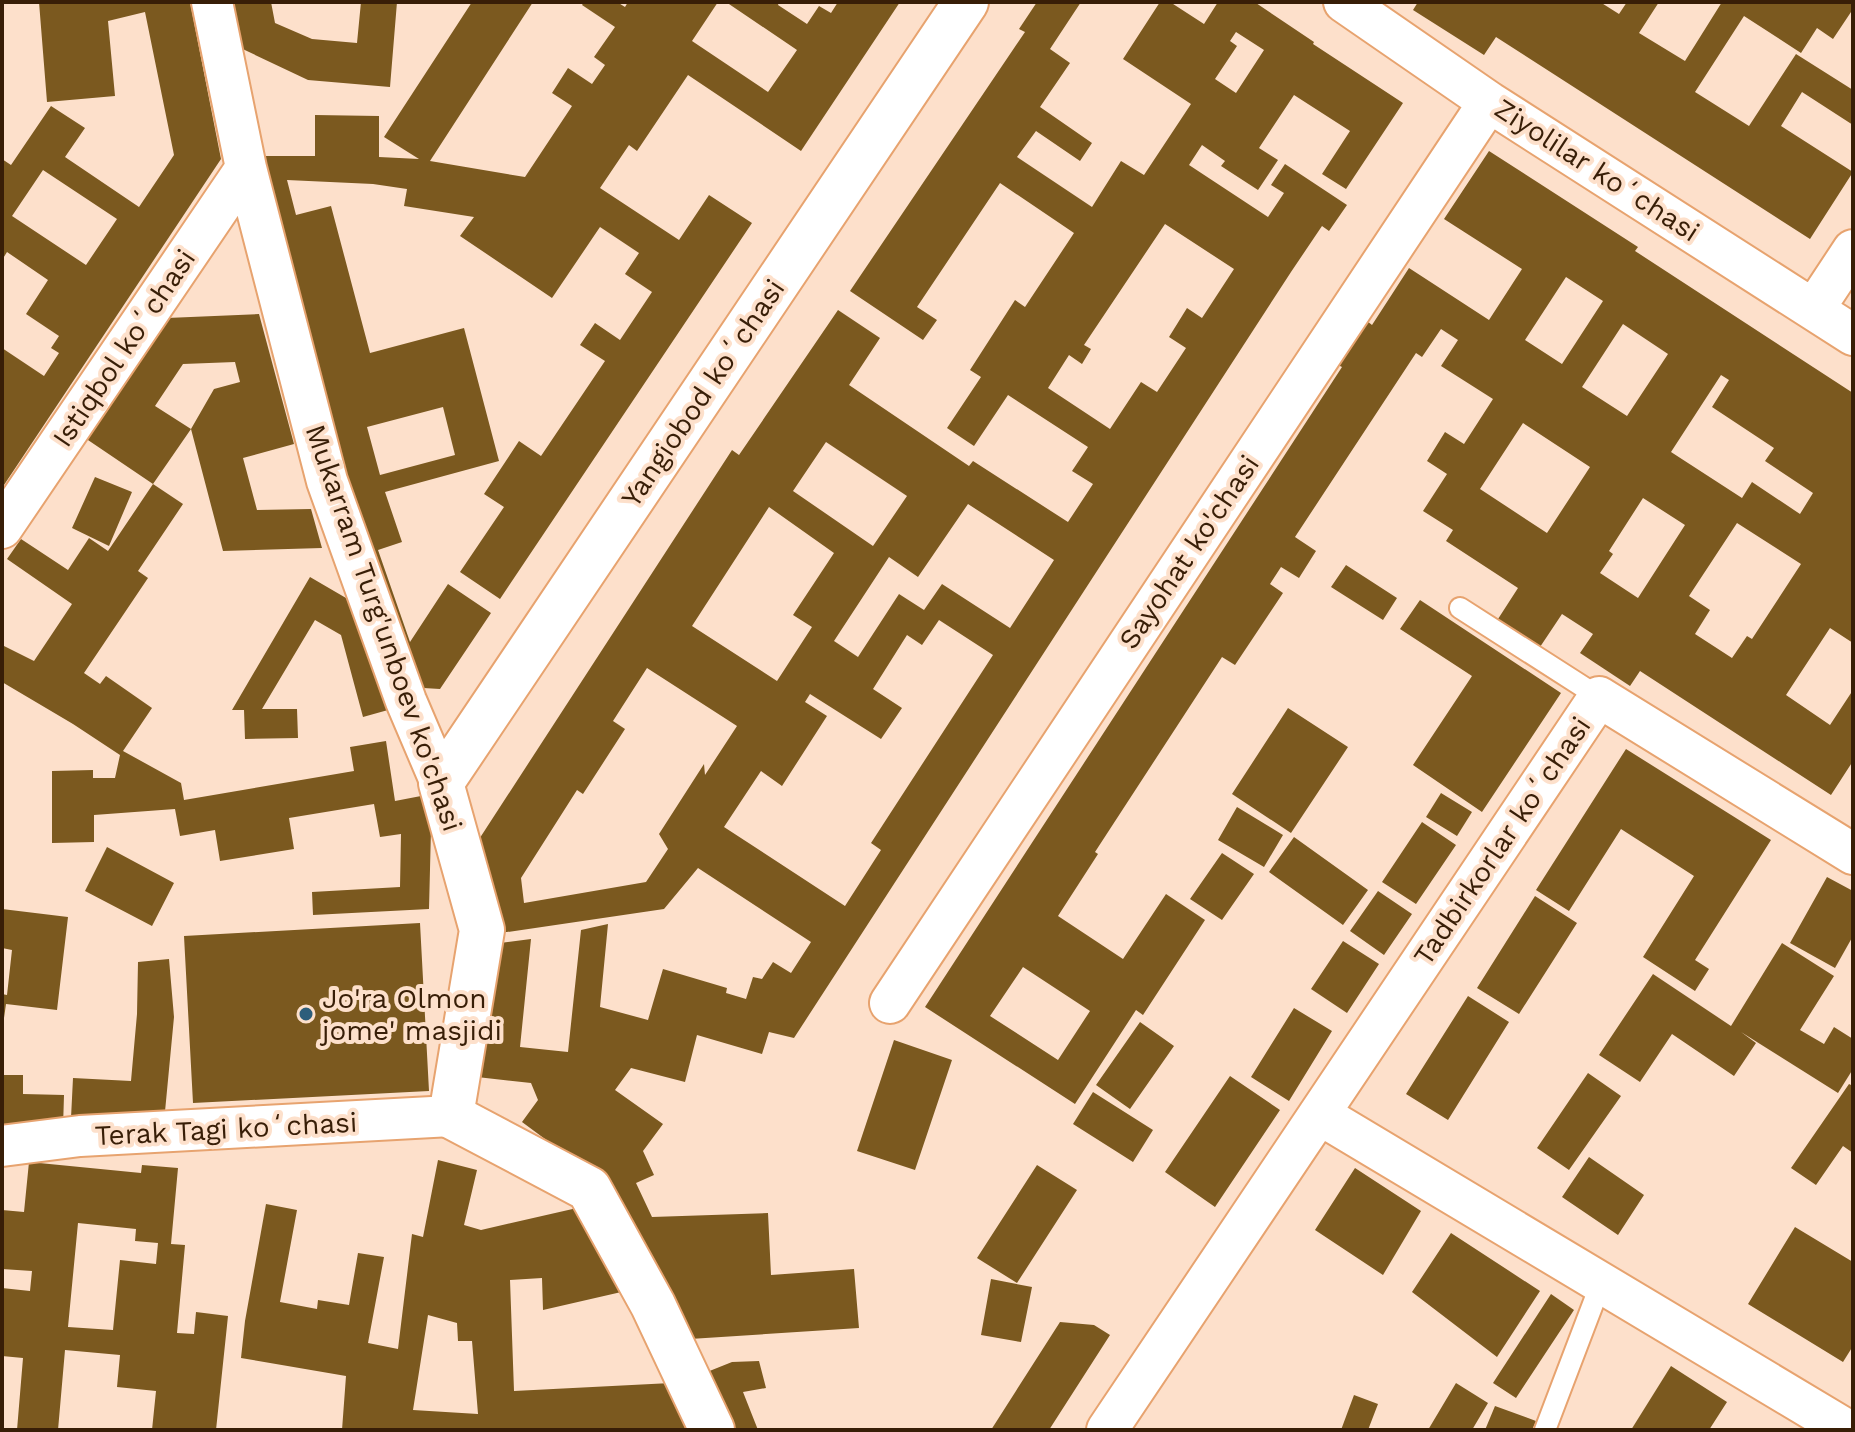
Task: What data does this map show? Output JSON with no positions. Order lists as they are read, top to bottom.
{
  "streets": {
    "street": [
      "Ziyolilar koʻchasi",
      "Istiqbol koʻchasi",
      "Yangiobod koʻchasi",
      "Sayohat ko'chasi",
      "Mukarram Turg'unboev ko'chasi",
      "Tadbirkorlar koʻchasi",
      "Terak Tagi koʻchasi"
    ]
  },
  "crossings": [
    ["Ziyolilar koʻchasi", "Sayohat ko'chasi"],
    ["Istiqbol koʻchasi", "Mukarram Turg'unboev ko'chasi"],
    ["Yangiobod koʻchasi", "Mukarram Turg'unboev ko'chasi"],
    ["Mukarram Turg'unboev ko'chasi", "Terak Tagi koʻchasi"]
  ],
  "places": ["Jo'ra Olmon jome' masjidi"]
}
